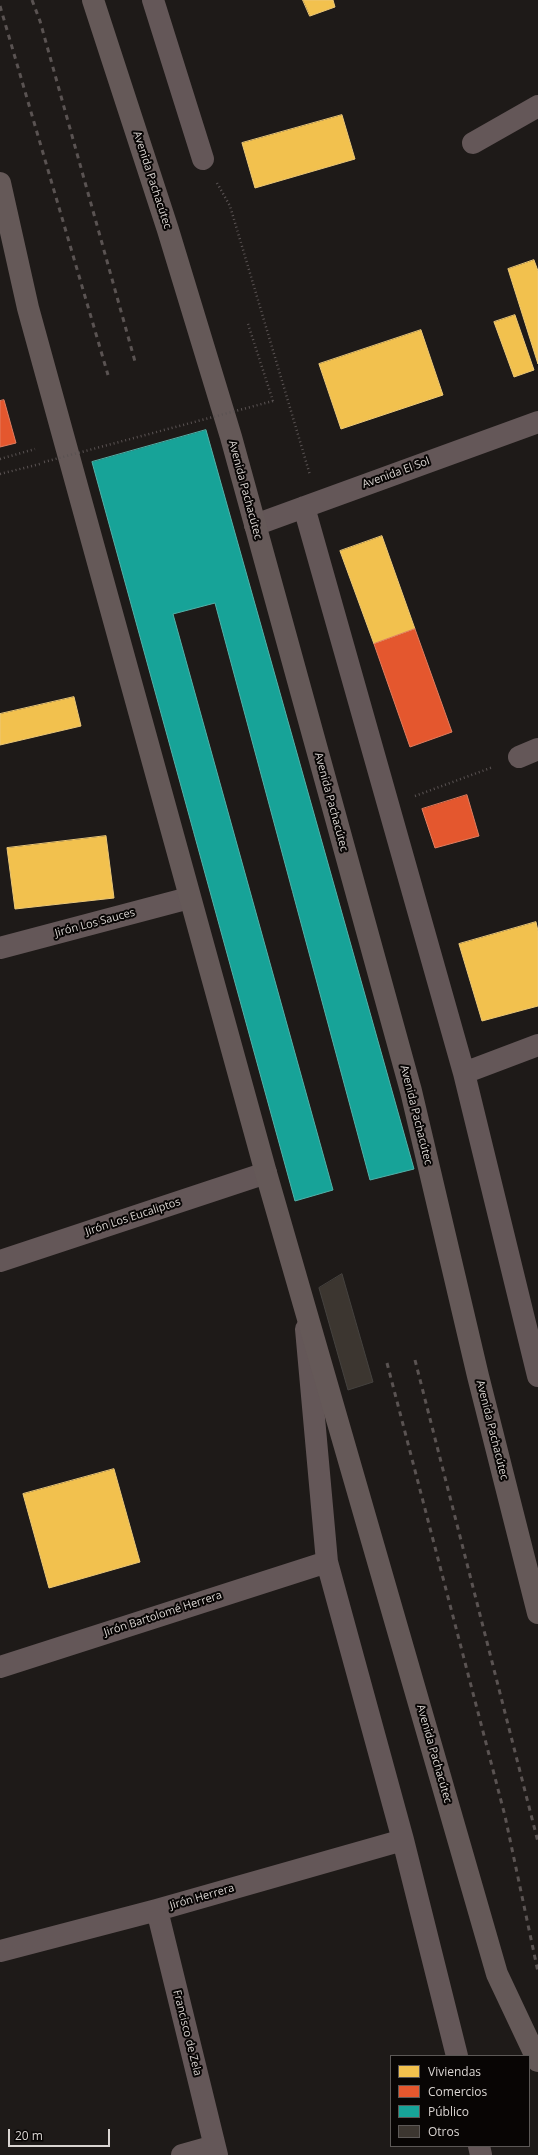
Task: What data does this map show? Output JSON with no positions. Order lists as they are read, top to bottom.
{
  "streets": {
    "main road": ["Avenida Pachacútec"],
    "street": [
      "Avenida El Sol",
      "Jirón Los Sauces",
      "Jirón Los Eucaliptos",
      "Jirón Bartolomé Herrera",
      "Jirón Herrera",
      "Francisco de Zela"
    ]
  },
  "crossings": [
    ["Avenida Pachacútec", "Avenida El Sol"],
    ["Avenida Pachacútec", "Jirón Los Sauces"],
    ["Avenida Pachacútec", "Jirón Los Eucaliptos"],
    ["Avenida Pachacútec", "Jirón Bartolomé Herrera"],
    ["Avenida Pachacútec", "Jirón Herrera"],
    ["Jirón Herrera", "Francisco de Zela"]
  ],
  "legend": [
    "Viviendas",
    "Comercios",
    "Público",
    "Otros"
  ],
  "scale_bar": "20 m"
}
